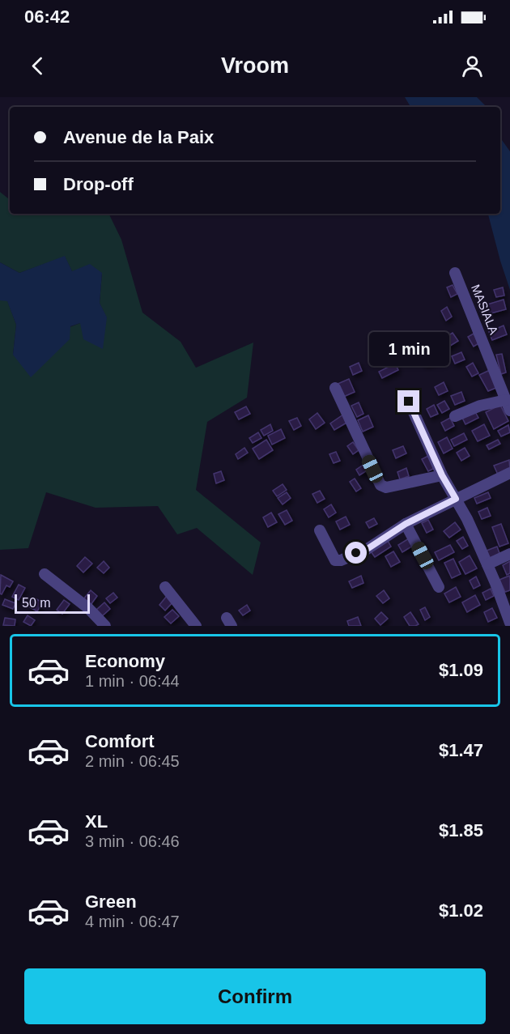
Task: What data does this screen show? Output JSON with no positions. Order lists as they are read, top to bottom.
{
  "streets": {
    "street": ["MASIALA"]
  },
  "scale_bar": "50 m",
  "page": {
    "status": "06:42",
    "header": "Vroom",
    "banner": ["Avenue de la Paix", "Drop-off"],
    "bubble": "1 min",
    "scale": "50 m",
    "list": [
      {
        "name": "Economy",
        "note": "1 min · 06:44",
        "value": "$1.09"
      },
      {
        "name": "Comfort",
        "note": "2 min · 06:45",
        "value": "$1.47"
      },
      {
        "name": "XL",
        "note": "3 min · 06:46",
        "value": "$1.85"
      },
      {
        "name": "Green",
        "note": "4 min · 06:47",
        "value": "$1.02"
      }
    ],
    "buttons": "Confirm"
  }
}
